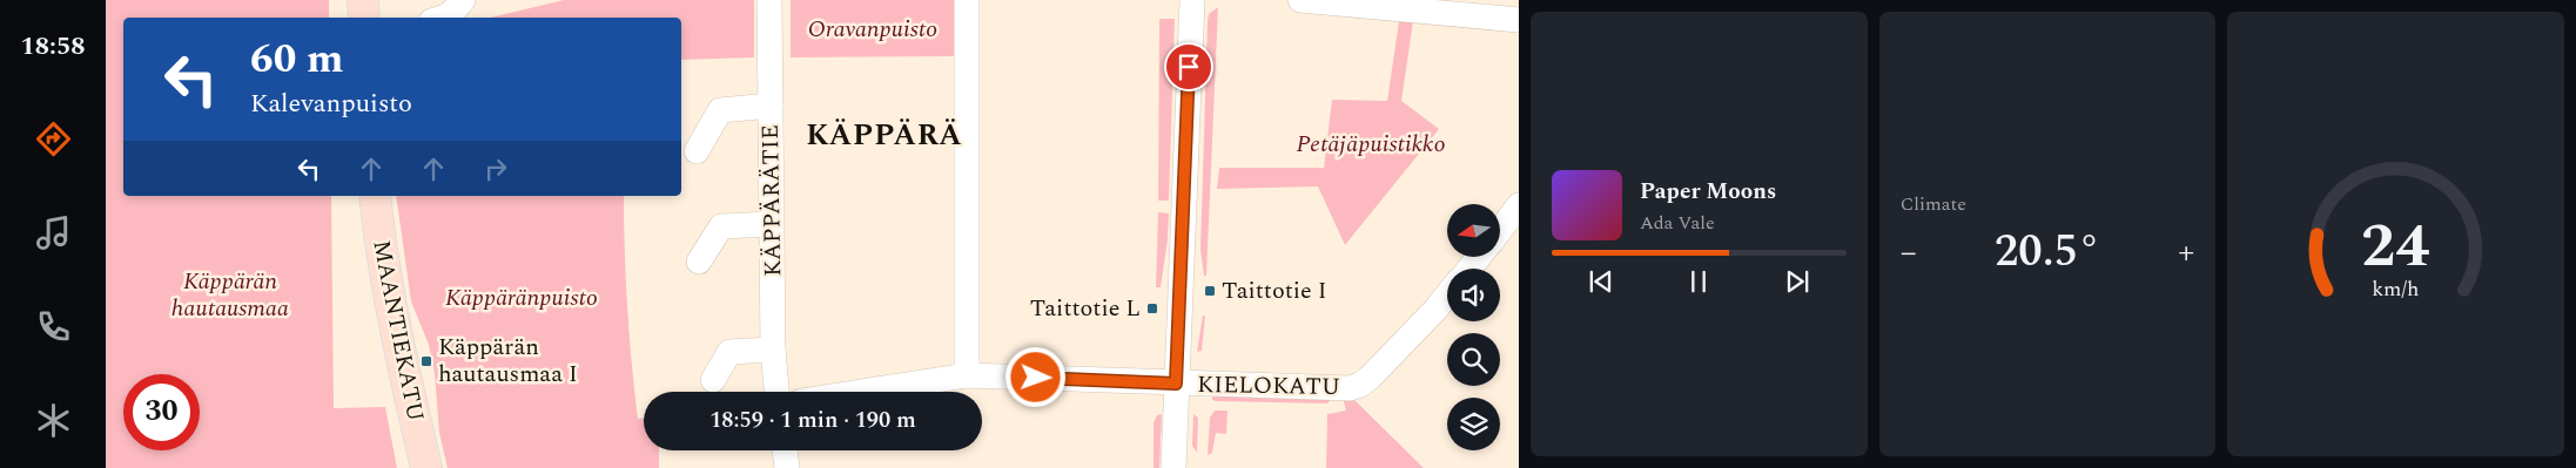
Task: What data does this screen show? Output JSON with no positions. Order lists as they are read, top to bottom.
{
  "streets": {
    "main road": ["MAANTIEKATU"],
    "street": ["KÄPPÄRÄTIE", "KIELOKATU"]
  },
  "districts": ["KÄPPÄRÄ"],
  "parks": [
    "Oravanpuisto",
    "Petäjäpuistikko",
    "Käppärän hautausmaa",
    "Käppäränpuisto"
  ],
  "places": {
    "transit": ["Taittotie I", "Taittotie L", "Käppärän hautausmaa I"]
  },
  "north": "left",
  "page": {
    "tabs": "18:58",
    "tile": "Climate",
    "turn": ["60 m", "Kalevanpuisto"],
    "song": ["Paper Moons", "Ada Vale"],
    "heat": ["−", "20.5°", "+"],
    "limit": "30",
    "trip": "18:59 · 1 min · 190 m",
    "gauge": ["24", "km/h"]
  }
}
